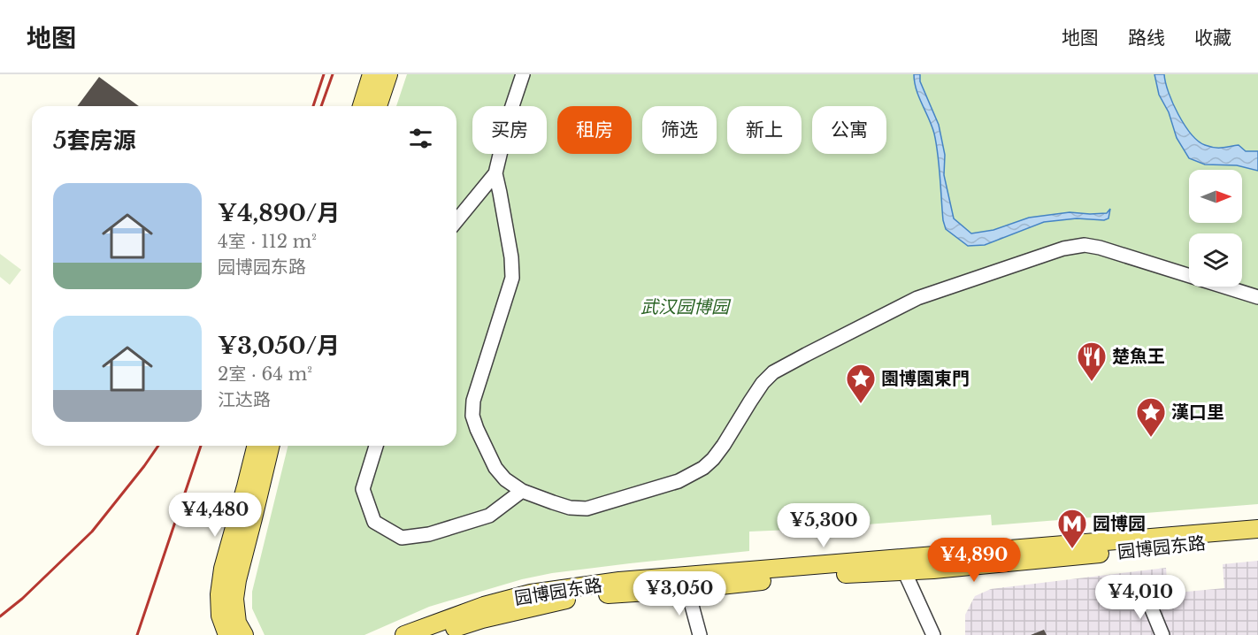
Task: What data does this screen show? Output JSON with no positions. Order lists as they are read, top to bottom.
{
  "streets": {
    "main road": ["园博园东路"]
  },
  "parks": ["武汉园博园"],
  "places": {
    "restaurant": ["楚魚王"],
    "place": ["園博園東門", "漢口里"],
    "metro station": ["园博园"]
  },
  "north": "right",
  "page": {
    "header": "地图",
    "nav": ["地图", "路线", "收藏"],
    "chip": [
      "买房",
      "租房",
      "筛选",
      "新上",
      "公寓"
    ],
    "heading": "5套房源",
    "list": [
      {
        "name": "¥4,890/月",
        "note": "4室 · 112 m² · 园博园东路"
      },
      {
        "name": "¥3,050/月",
        "note": "2室 · 64 m² · 江达路"
      }
    ],
    "price": [
      "¥4,480",
      "¥5,300",
      "¥4,890",
      "¥3,050",
      "¥4,010"
    ]
  }
}
